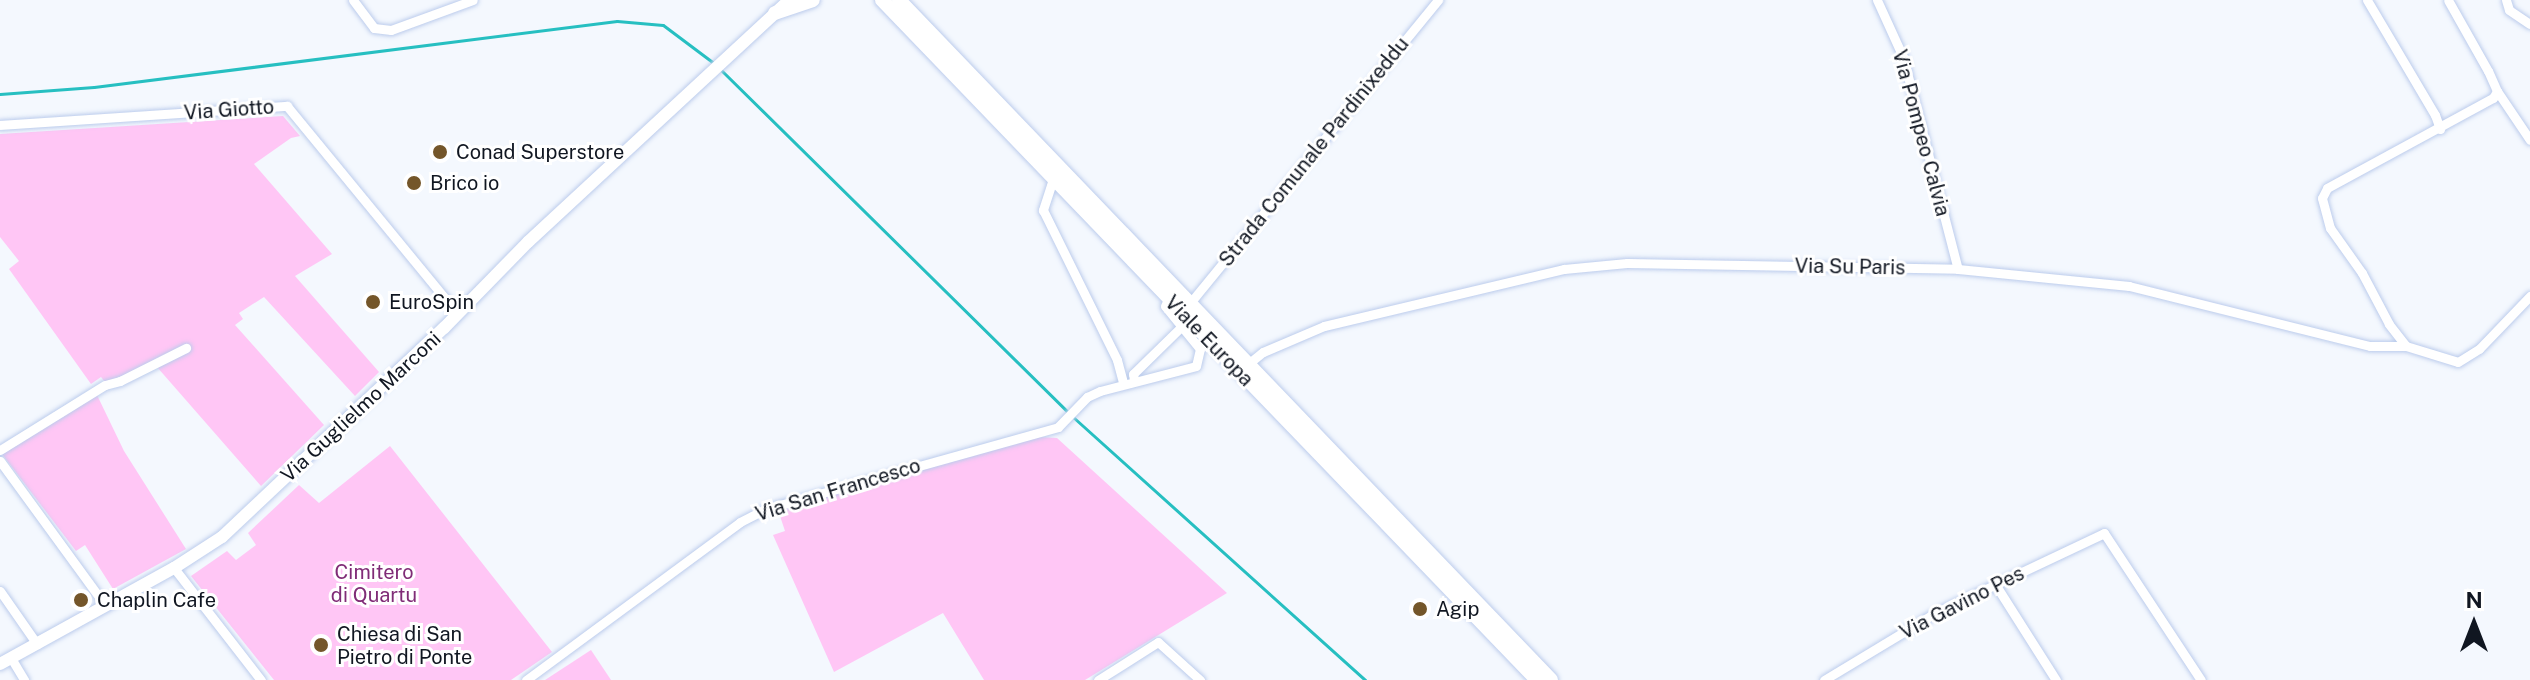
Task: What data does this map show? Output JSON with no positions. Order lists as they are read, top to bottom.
{
  "streets": {
    "main road": ["Viale Europa", "Via Guglielmo Marconi"],
    "street": [
      "Via Giotto",
      "Via Pompeo Calvia",
      "Strada Comunale Pardinixeddu",
      "Via Su Paris",
      "Via San Francesco",
      "Via Gavino Pes"
    ]
  },
  "crossings": [
    ["Via Giotto", "Via Guglielmo Marconi"],
    ["Via Pompeo Calvia", "Via Su Paris"],
    ["Strada Comunale Pardinixeddu", "Viale Europa"],
    ["Via Su Paris", "Viale Europa"],
    ["Viale Europa", "Via San Francesco"]
  ],
  "parks": ["Cimitero di Quartu"],
  "places": [
    "Conad Superstore",
    "Brico io",
    "EuroSpin",
    "Chaplin Cafe",
    "Agip",
    "Chiesa di San Pietro di Ponte"
  ],
  "north": "top"
}
